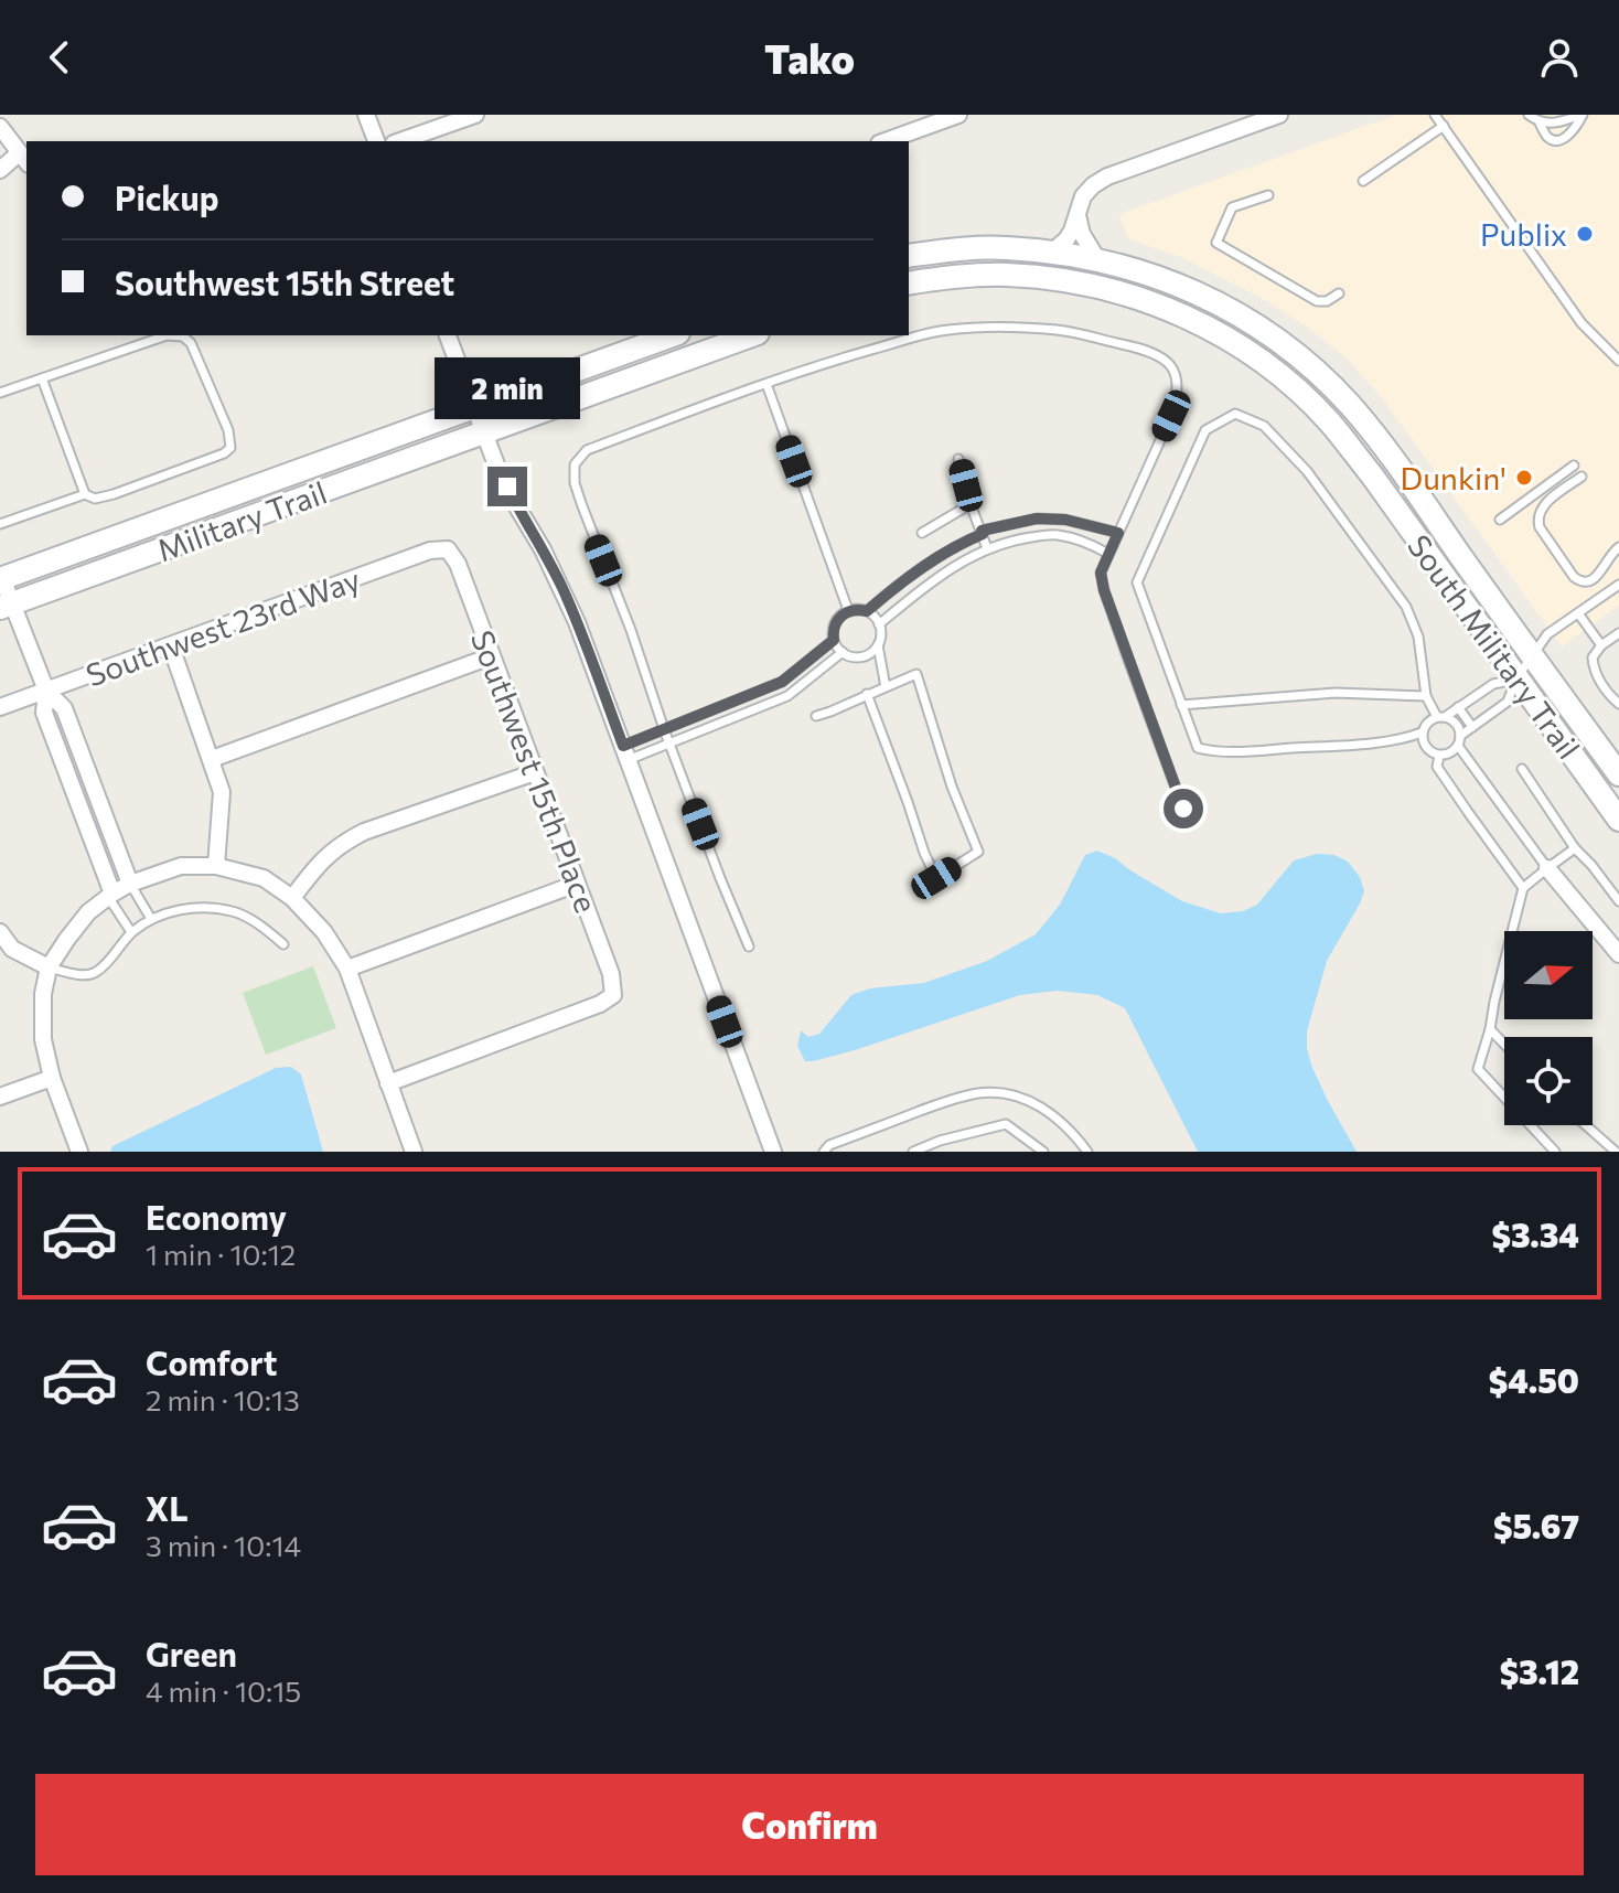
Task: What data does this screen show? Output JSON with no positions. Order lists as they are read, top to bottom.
{
  "streets": {
    "street": [
      "Military Trail",
      "Southwest 23rd Way",
      "South Military Trail",
      "Southwest 15th Place"
    ]
  },
  "crossings": [
    ["Southwest 23rd Way", "Southwest 15th Place"]
  ],
  "places": ["Publix", "Dunkin'"],
  "north": "right",
  "page": {
    "header": "Tako",
    "banner": ["Pickup", "Southwest 15th Street"],
    "bubble": "2 min",
    "list": [
      {
        "name": "Economy",
        "note": "1 min · 10:12",
        "value": "$3.34"
      },
      {
        "name": "Comfort",
        "note": "2 min · 10:13",
        "value": "$4.50"
      },
      {
        "name": "XL",
        "note": "3 min · 10:14",
        "value": "$5.67"
      },
      {
        "name": "Green",
        "note": "4 min · 10:15",
        "value": "$3.12"
      }
    ],
    "buttons": "Confirm"
  }
}
